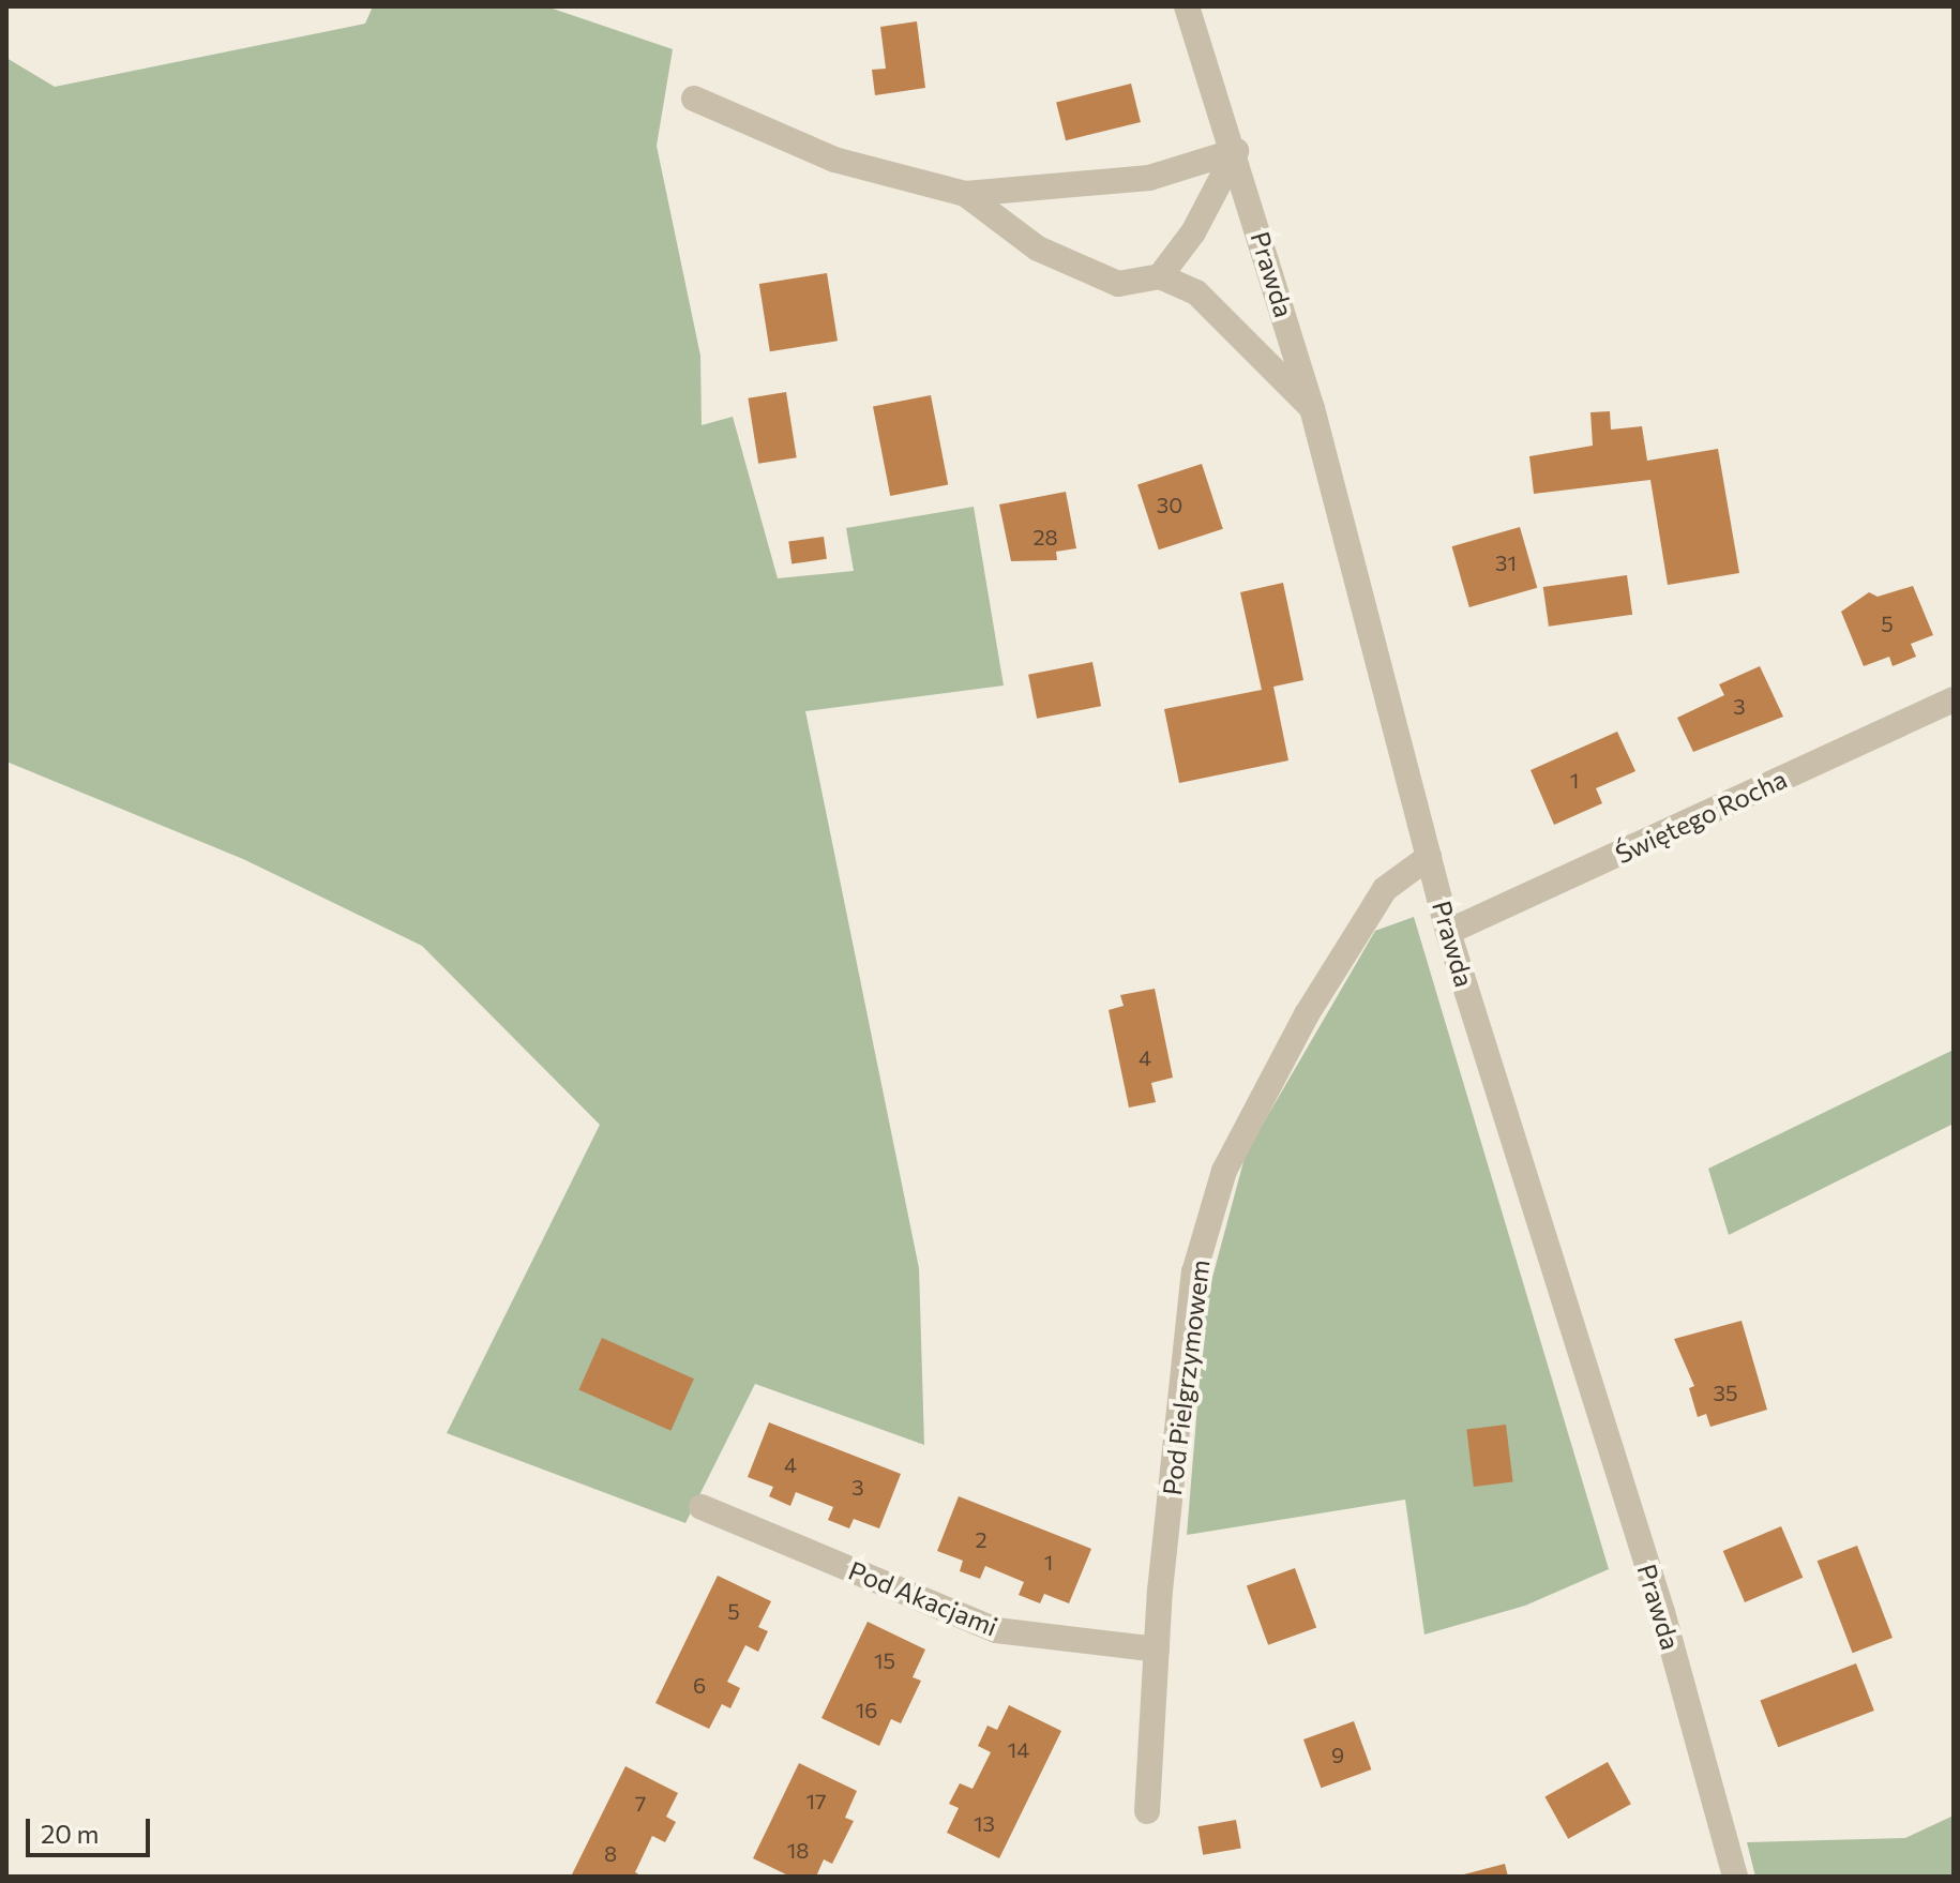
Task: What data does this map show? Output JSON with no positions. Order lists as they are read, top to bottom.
{
  "streets": {
    "street": [
      "Prawda",
      "Świętego Rocha",
      "Pod Pielgrzymowem",
      "Pod Akacjami"
    ]
  },
  "crossings": [
    ["Prawda", "Świętego Rocha"],
    ["Prawda", "Pod Pielgrzymowem"],
    ["Pod Pielgrzymowem", "Pod Akacjami"]
  ],
  "house_numbers": [
    "30",
    "28",
    "31",
    "5",
    "3",
    "1",
    "4",
    "35",
    "4",
    "3",
    "2",
    "1",
    "5",
    "15",
    "6",
    "16",
    "14",
    "9",
    "17",
    "7",
    "13",
    "18",
    "8"
  ],
  "scale_bar": "20 m"
}
